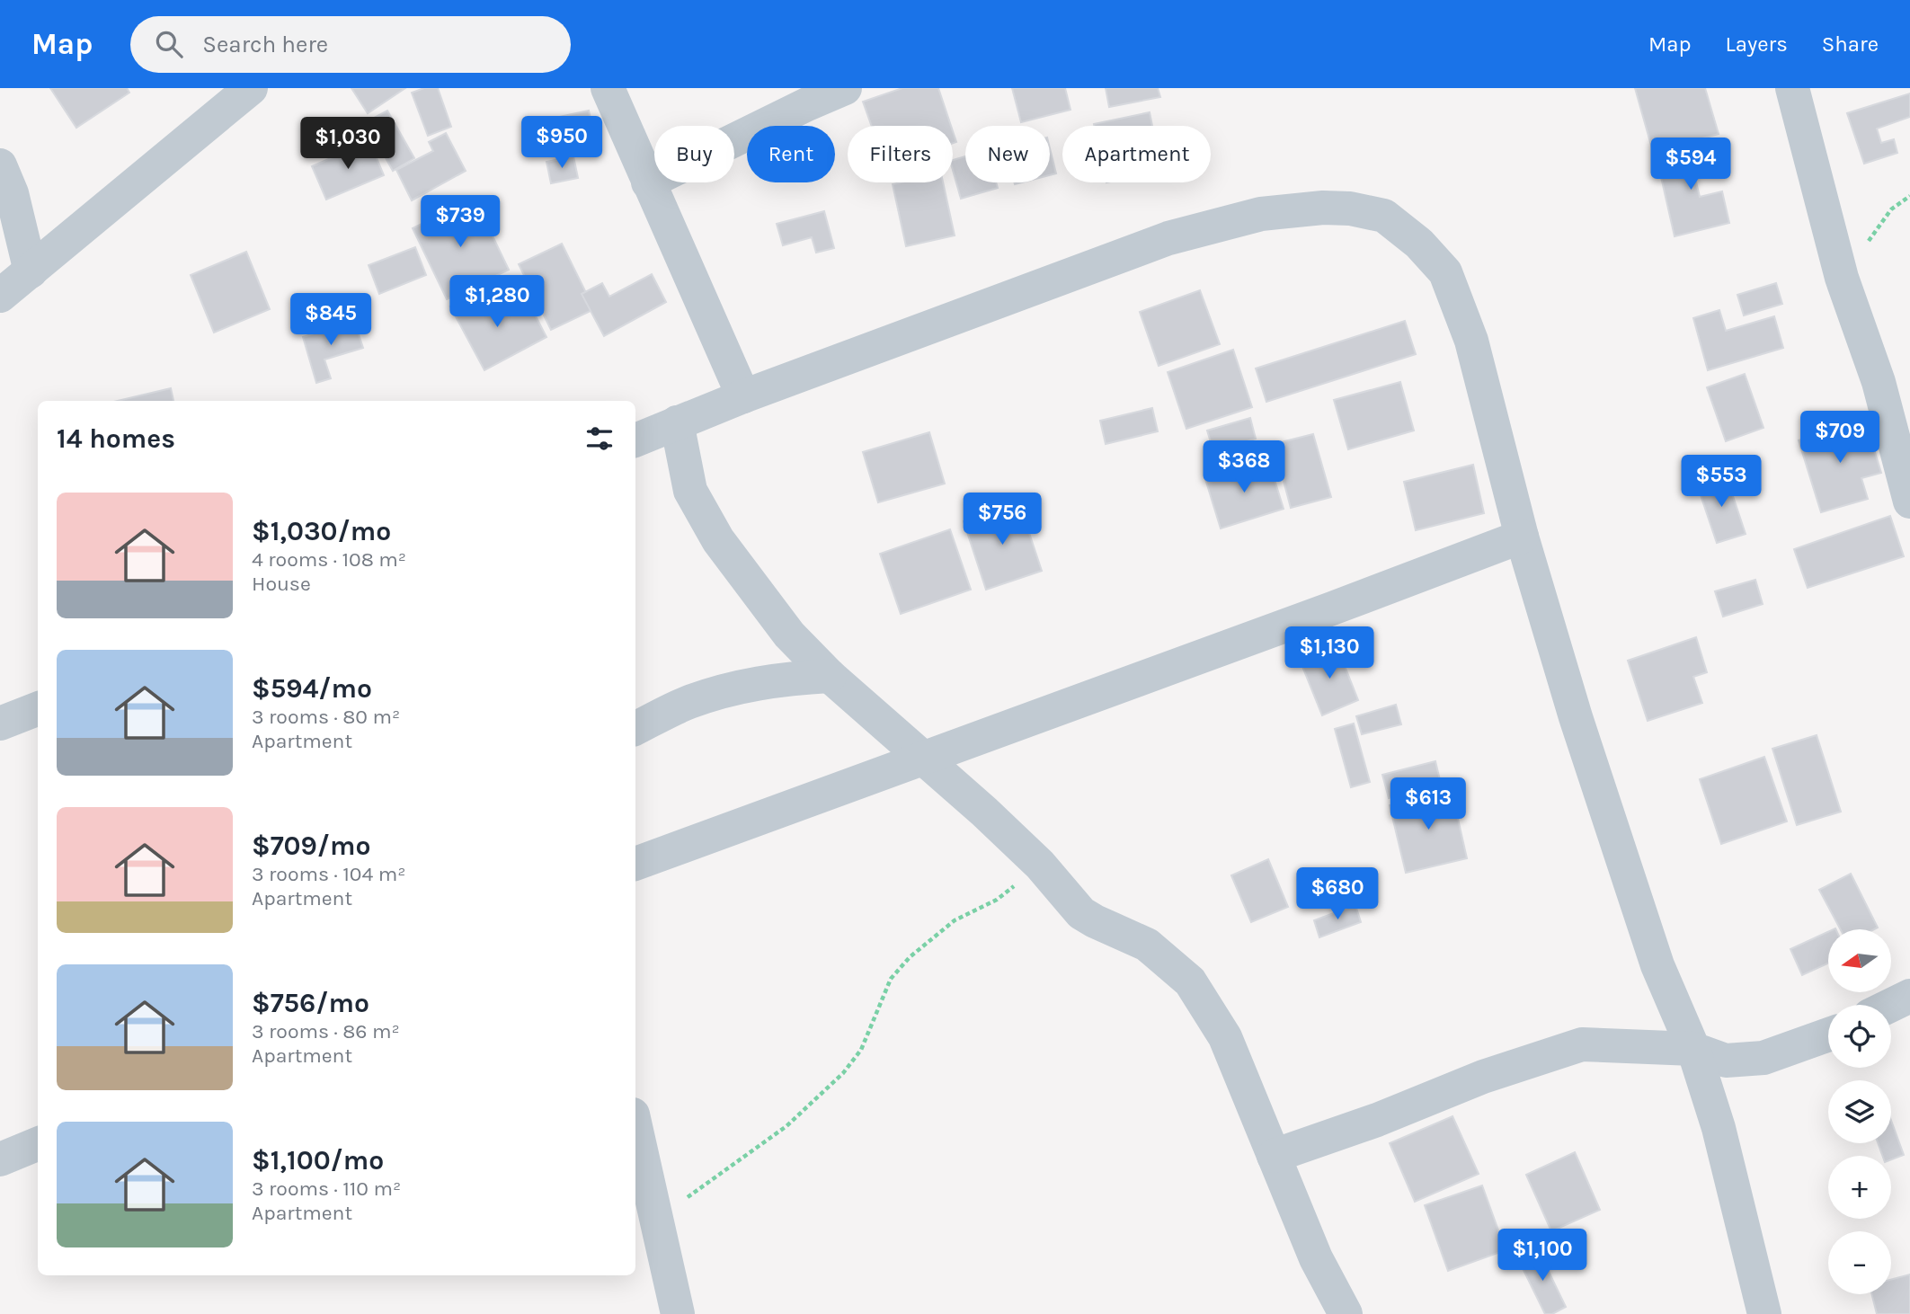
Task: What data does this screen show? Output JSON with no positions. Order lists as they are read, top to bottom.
{
  "north": "left",
  "page": {
    "header": "Map",
    "search": "Search here",
    "nav": ["Map", "Layers", "Share"],
    "price": [
      "$950",
      "$1,030",
      "$594",
      "$739",
      "$1,280",
      "$845",
      "$709",
      "$368",
      "$553",
      "$756",
      "$1,130",
      "$613",
      "$680",
      "$1,100"
    ],
    "chip": [
      "Buy",
      "Rent",
      "Filters",
      "New",
      "Apartment"
    ],
    "heading": "14 homes",
    "list": [
      {
        "name": "$1,030/mo",
        "note": "4 rooms · 108 m² · House"
      },
      {
        "name": "$594/mo",
        "note": "3 rooms · 80 m² · Apartment"
      },
      {
        "name": "$709/mo",
        "note": "3 rooms · 104 m² · Apartment"
      },
      {
        "name": "$756/mo",
        "note": "3 rooms · 86 m² · Apartment"
      },
      {
        "name": "$1,100/mo",
        "note": "3 rooms · 110 m² · Apartment"
      }
    ],
    "map_buttons": ["+", "−"]
  }
}
